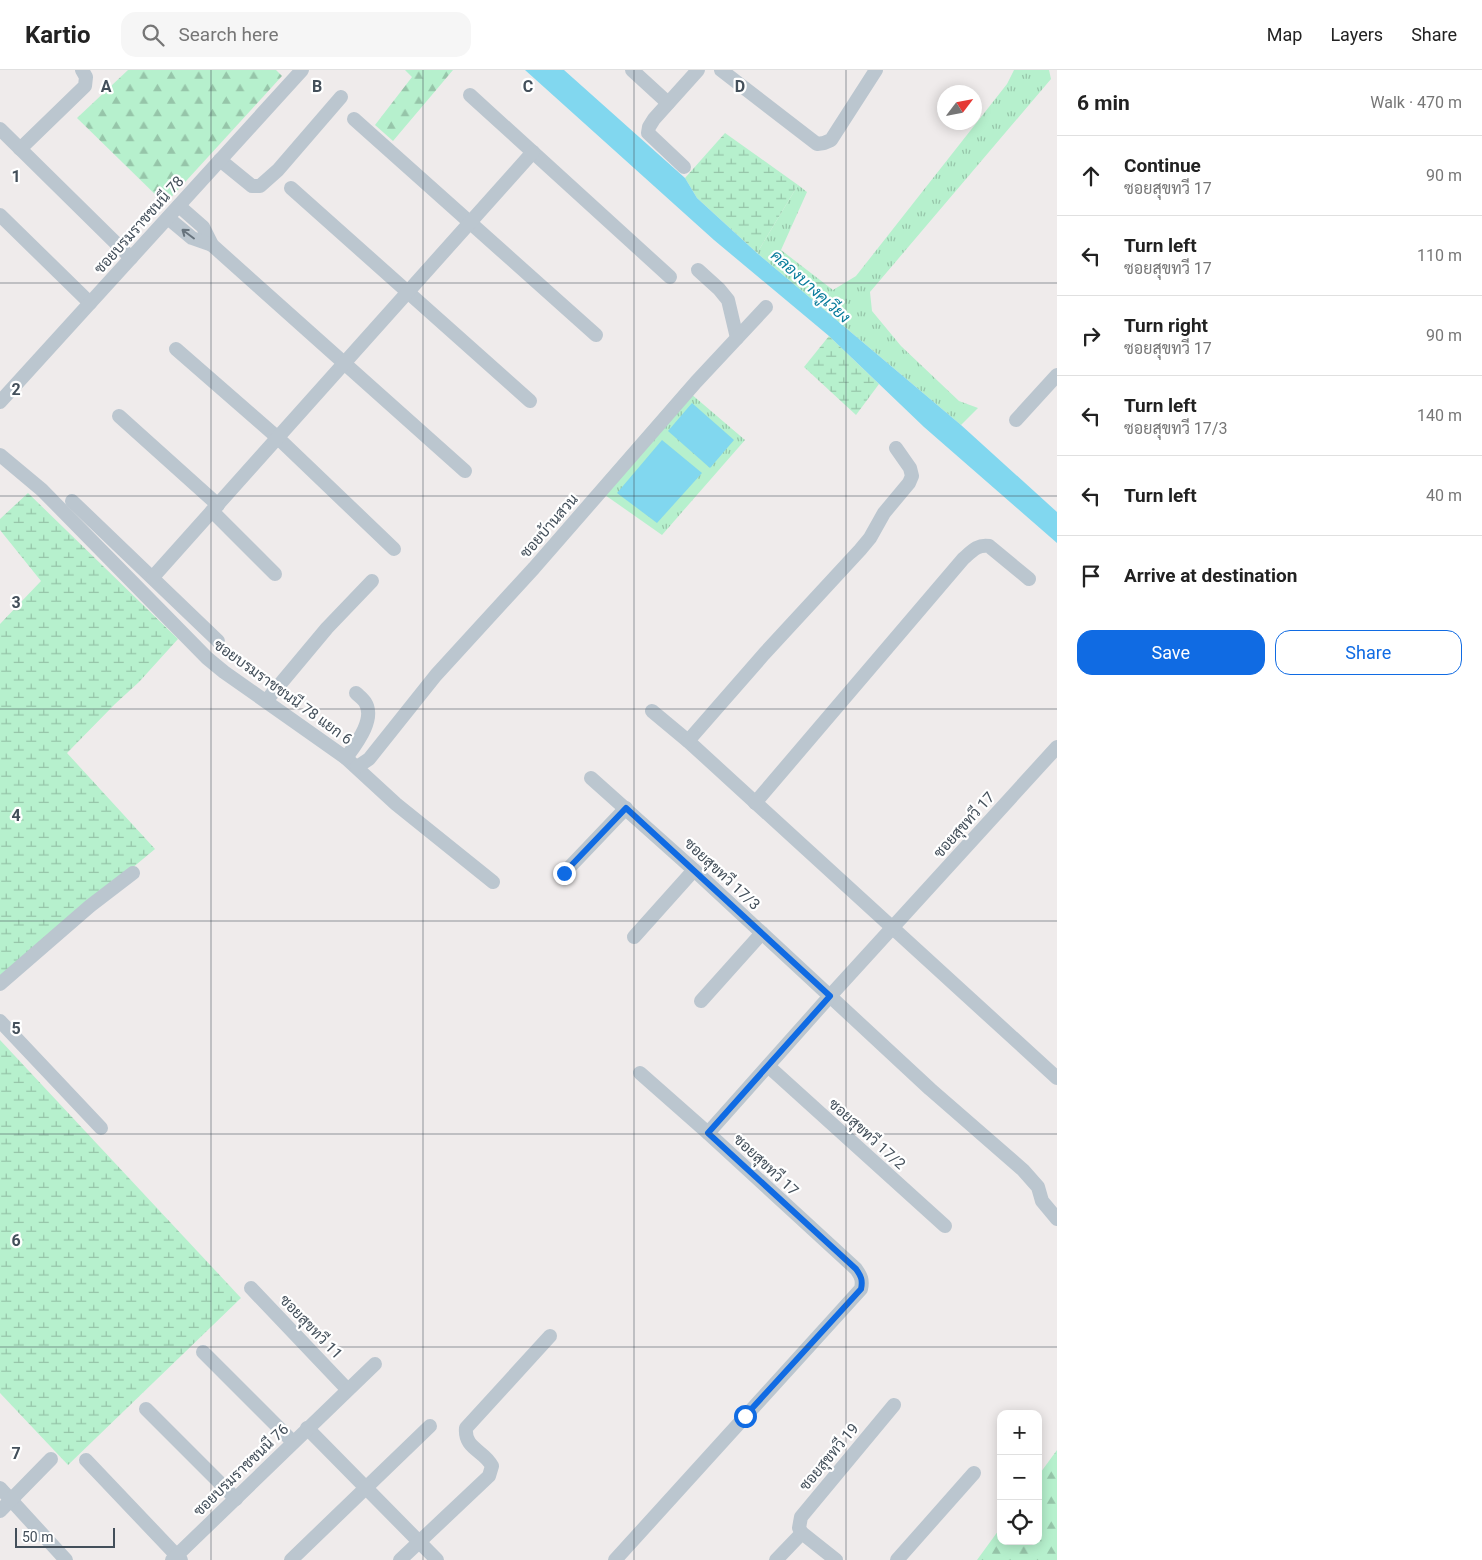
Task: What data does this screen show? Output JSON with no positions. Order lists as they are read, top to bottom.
{
  "streets": {
    "street": [
      "ซอยบรมราชชนนี 78",
      "ซอยบ้านสวน",
      "ซอยบรมราชชนนี 78 แยก 6",
      "ซอยสุขทวี 17",
      "ซอยสุขทวี 17/3",
      "ซอยสุขทวี 17/2",
      "ซอยสุขทวี 11",
      "ซอยสุขทวี 19",
      "ซอยบรมราชชนนี 76"
    ]
  },
  "crossings": [
    ["ซอยบ้านสวน", "ซอยบรมราชชนนี 78 แยก 6"],
    ["ซอยสุขทวี 17", "ซอยสุขทวี 17/3"],
    ["ซอยสุขทวี 17", "ซอยสุขทวี 17/2"]
  ],
  "water": ["คลองบางคูเวียง"],
  "scale_bar": "50 m",
  "north": "top right",
  "page": {
    "header": "Kartio",
    "search": "Search here",
    "nav": ["Map", "Layers", "Share"],
    "heading": ["6 min", "Walk · 470 m"],
    "list": [
      ["Continue", "ซอยสุขทวี 17", "90 m"],
      ["Turn left", "ซอยสุขทวี 17", "110 m"],
      ["Turn right", "ซอยสุขทวี 17", "90 m"],
      ["Turn left", "ซอยสุขทวี 17/3", "140 m"],
      ["Turn left", "40 m"],
      "Arrive at destination"
    ],
    "buttons": ["Save", "Share"],
    "map_buttons": ["+", "−"],
    "scale": "50 m"
  },
  "grid": {
    "columns": [
      "A",
      "B",
      "C",
      "D"
    ],
    "rows": [
      "1",
      "2",
      "3",
      "4",
      "5",
      "6",
      "7"
    ]
  }
}
